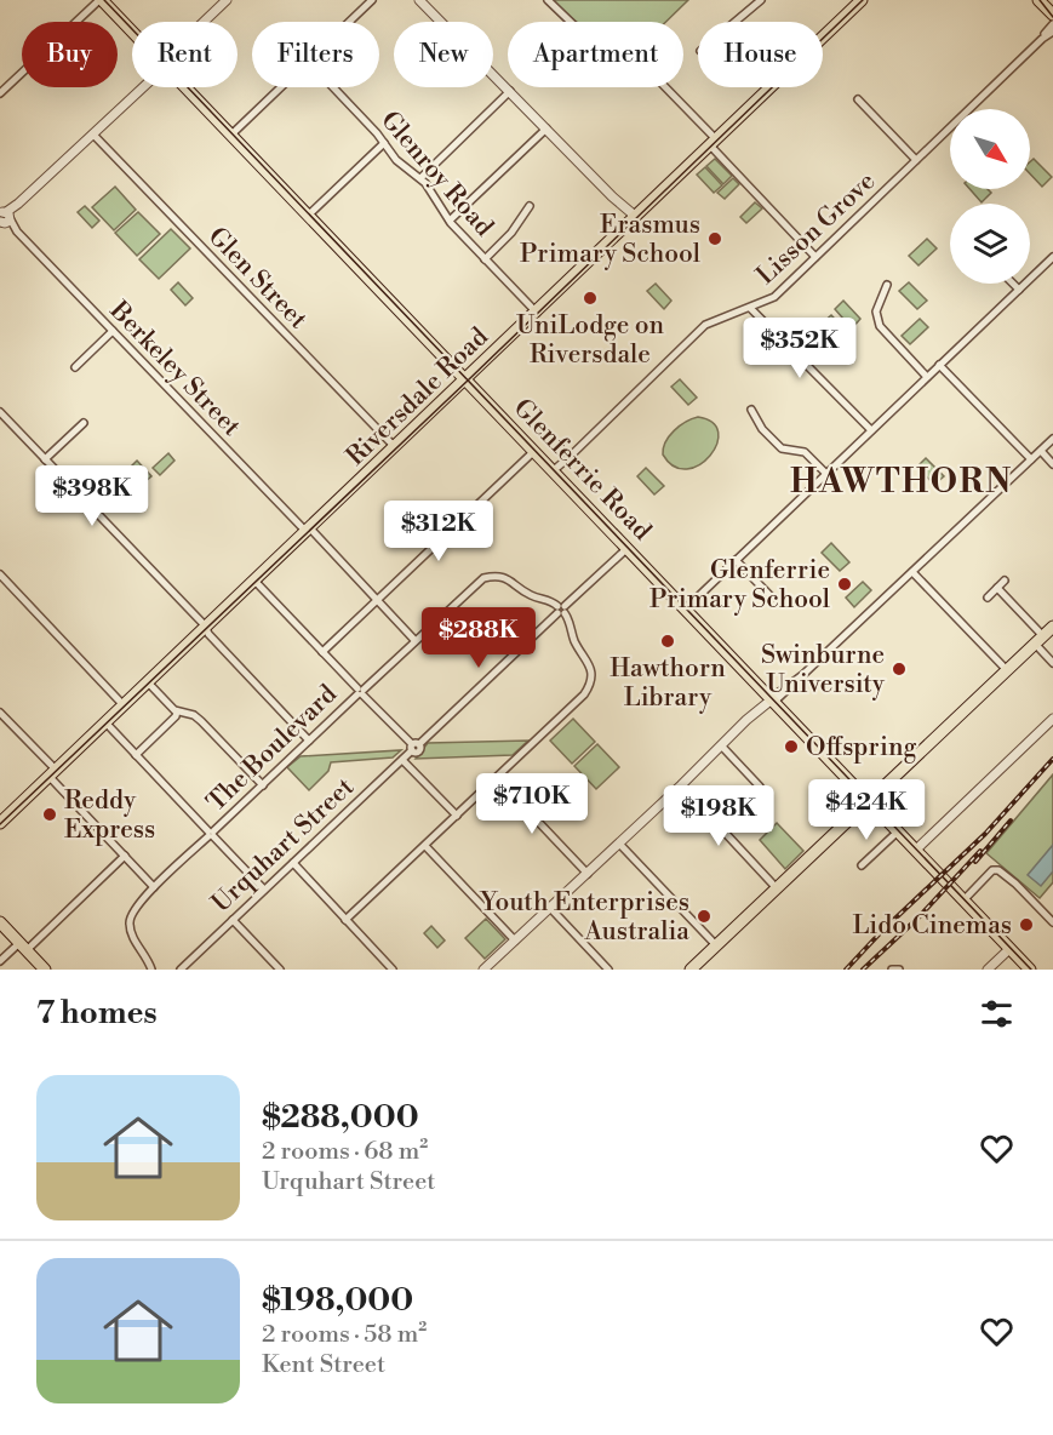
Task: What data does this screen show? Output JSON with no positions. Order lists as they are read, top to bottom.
{
  "streets": {
    "main road": ["Riversdale Road", "Glenferrie Road"],
    "street": [
      "Glenroy Road",
      "Lisson Grove",
      "Glen Street",
      "Berkeley Street",
      "The Boulevard",
      "Urquhart Street"
    ]
  },
  "crossings": [
    ["Glenroy Road", "Riversdale Road"],
    ["Lisson Grove", "Glenferrie Road"],
    ["Glen Street", "Riversdale Road"],
    ["Berkeley Street", "Riversdale Road"],
    ["Berkeley Street", "The Boulevard"],
    ["Riversdale Road", "Glenferrie Road"],
    ["Glenferrie Road", "Urquhart Street"],
    ["The Boulevard", "Urquhart Street"]
  ],
  "districts": ["HAWTHORN"],
  "places": [
    "Erasmus Primary School",
    "UniLodge on Riversdale",
    "Glenferrie Primary School",
    "Hawthorn Library",
    "Swinburne University",
    "Offspring",
    "Reddy Express",
    "Youth Enterprises Australia",
    "Lido Cinemas"
  ],
  "north": "bottom right",
  "page": {
    "chip": [
      "Buy",
      "Rent",
      "Filters",
      "New",
      "Apartment",
      "House"
    ],
    "price": [
      "$352K",
      "$398K",
      "$312K",
      "$288K",
      "$710K",
      "$424K",
      "$198K"
    ],
    "heading": "7 homes",
    "list": [
      {
        "name": "$288,000",
        "note": "2 rooms · 68 m² · Urquhart Street"
      },
      {
        "name": "$198,000",
        "note": "2 rooms · 58 m² · Kent Street"
      }
    ]
  }
}
